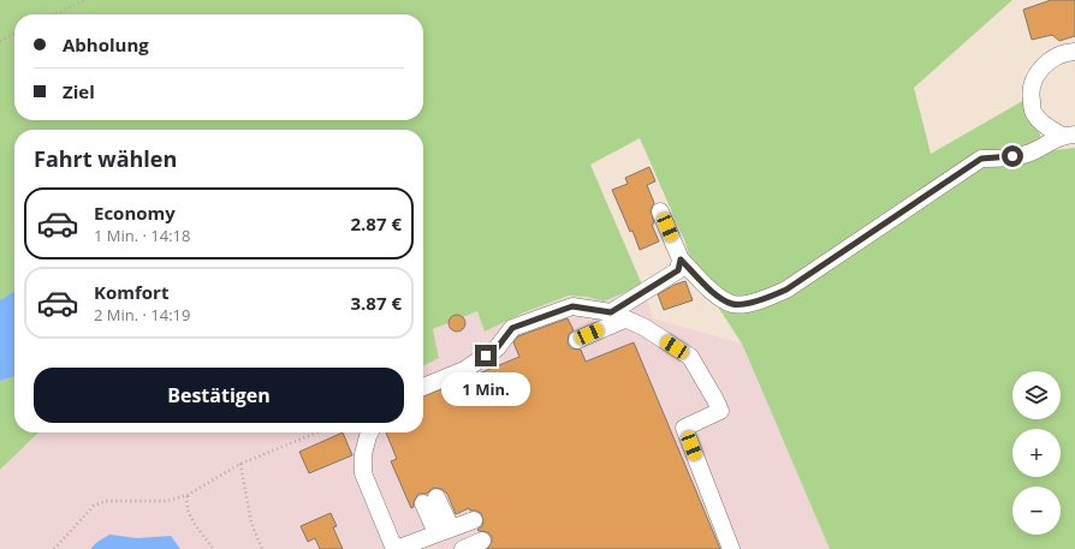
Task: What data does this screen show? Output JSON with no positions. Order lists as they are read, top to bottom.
{
  "page": {
    "banner": ["Abholung", "Ziel"],
    "heading": "Fahrt wählen",
    "list": [
      {
        "name": "Economy",
        "note": "1 Min. · 14:18",
        "value": "2.87 €"
      },
      {
        "name": "Komfort",
        "note": "2 Min. · 14:19",
        "value": "3.87 €"
      }
    ],
    "buttons": "Bestätigen",
    "map_buttons": ["+", "−"],
    "bubble": "1 Min."
  }
}
